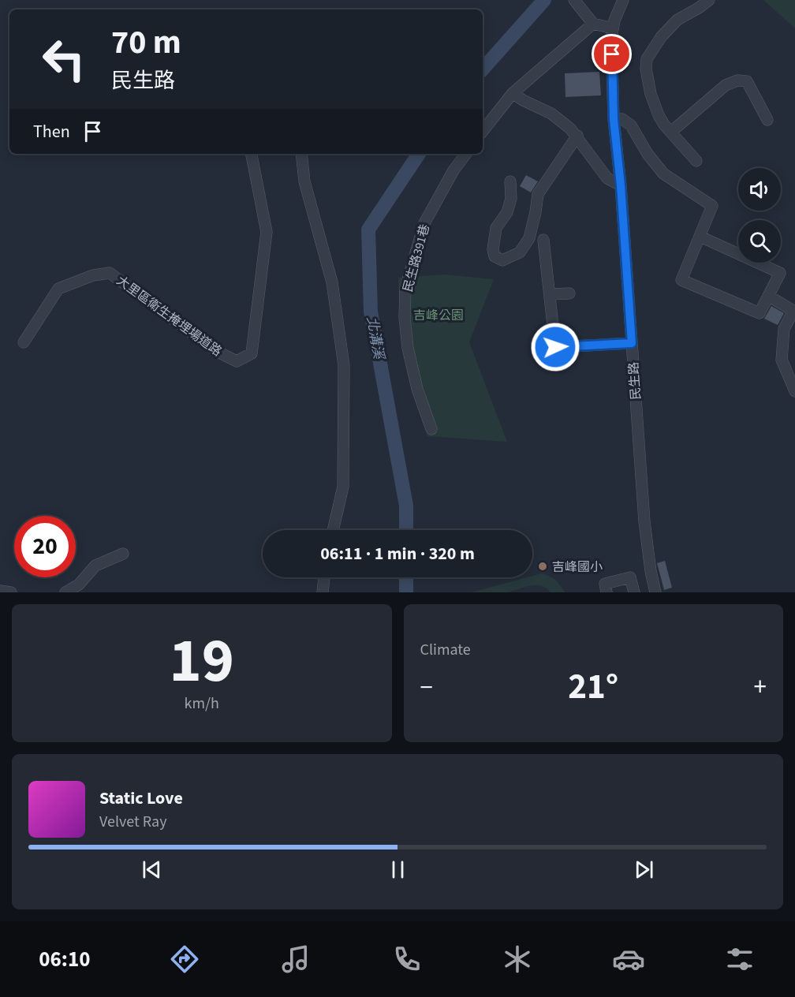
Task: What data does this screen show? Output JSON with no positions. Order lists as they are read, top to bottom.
{
  "streets": {
    "street": ["民生路391巷", "大里區衛生掩埋場道路", "民生路"]
  },
  "water": ["北溝溪"],
  "parks": ["吉峰公園"],
  "places": ["吉峰國小"],
  "page": {
    "turn": ["70 m", "民生路"],
    "then": "Then",
    "limit": "20",
    "trip": "06:11 · 1 min · 320 m",
    "tile": [
      ["19", "km/h"],
      "Climate"
    ],
    "heat": ["−", "21°", "+"],
    "song": ["Static Love", "Velvet Ray"],
    "tabs": "06:10"
  }
}
